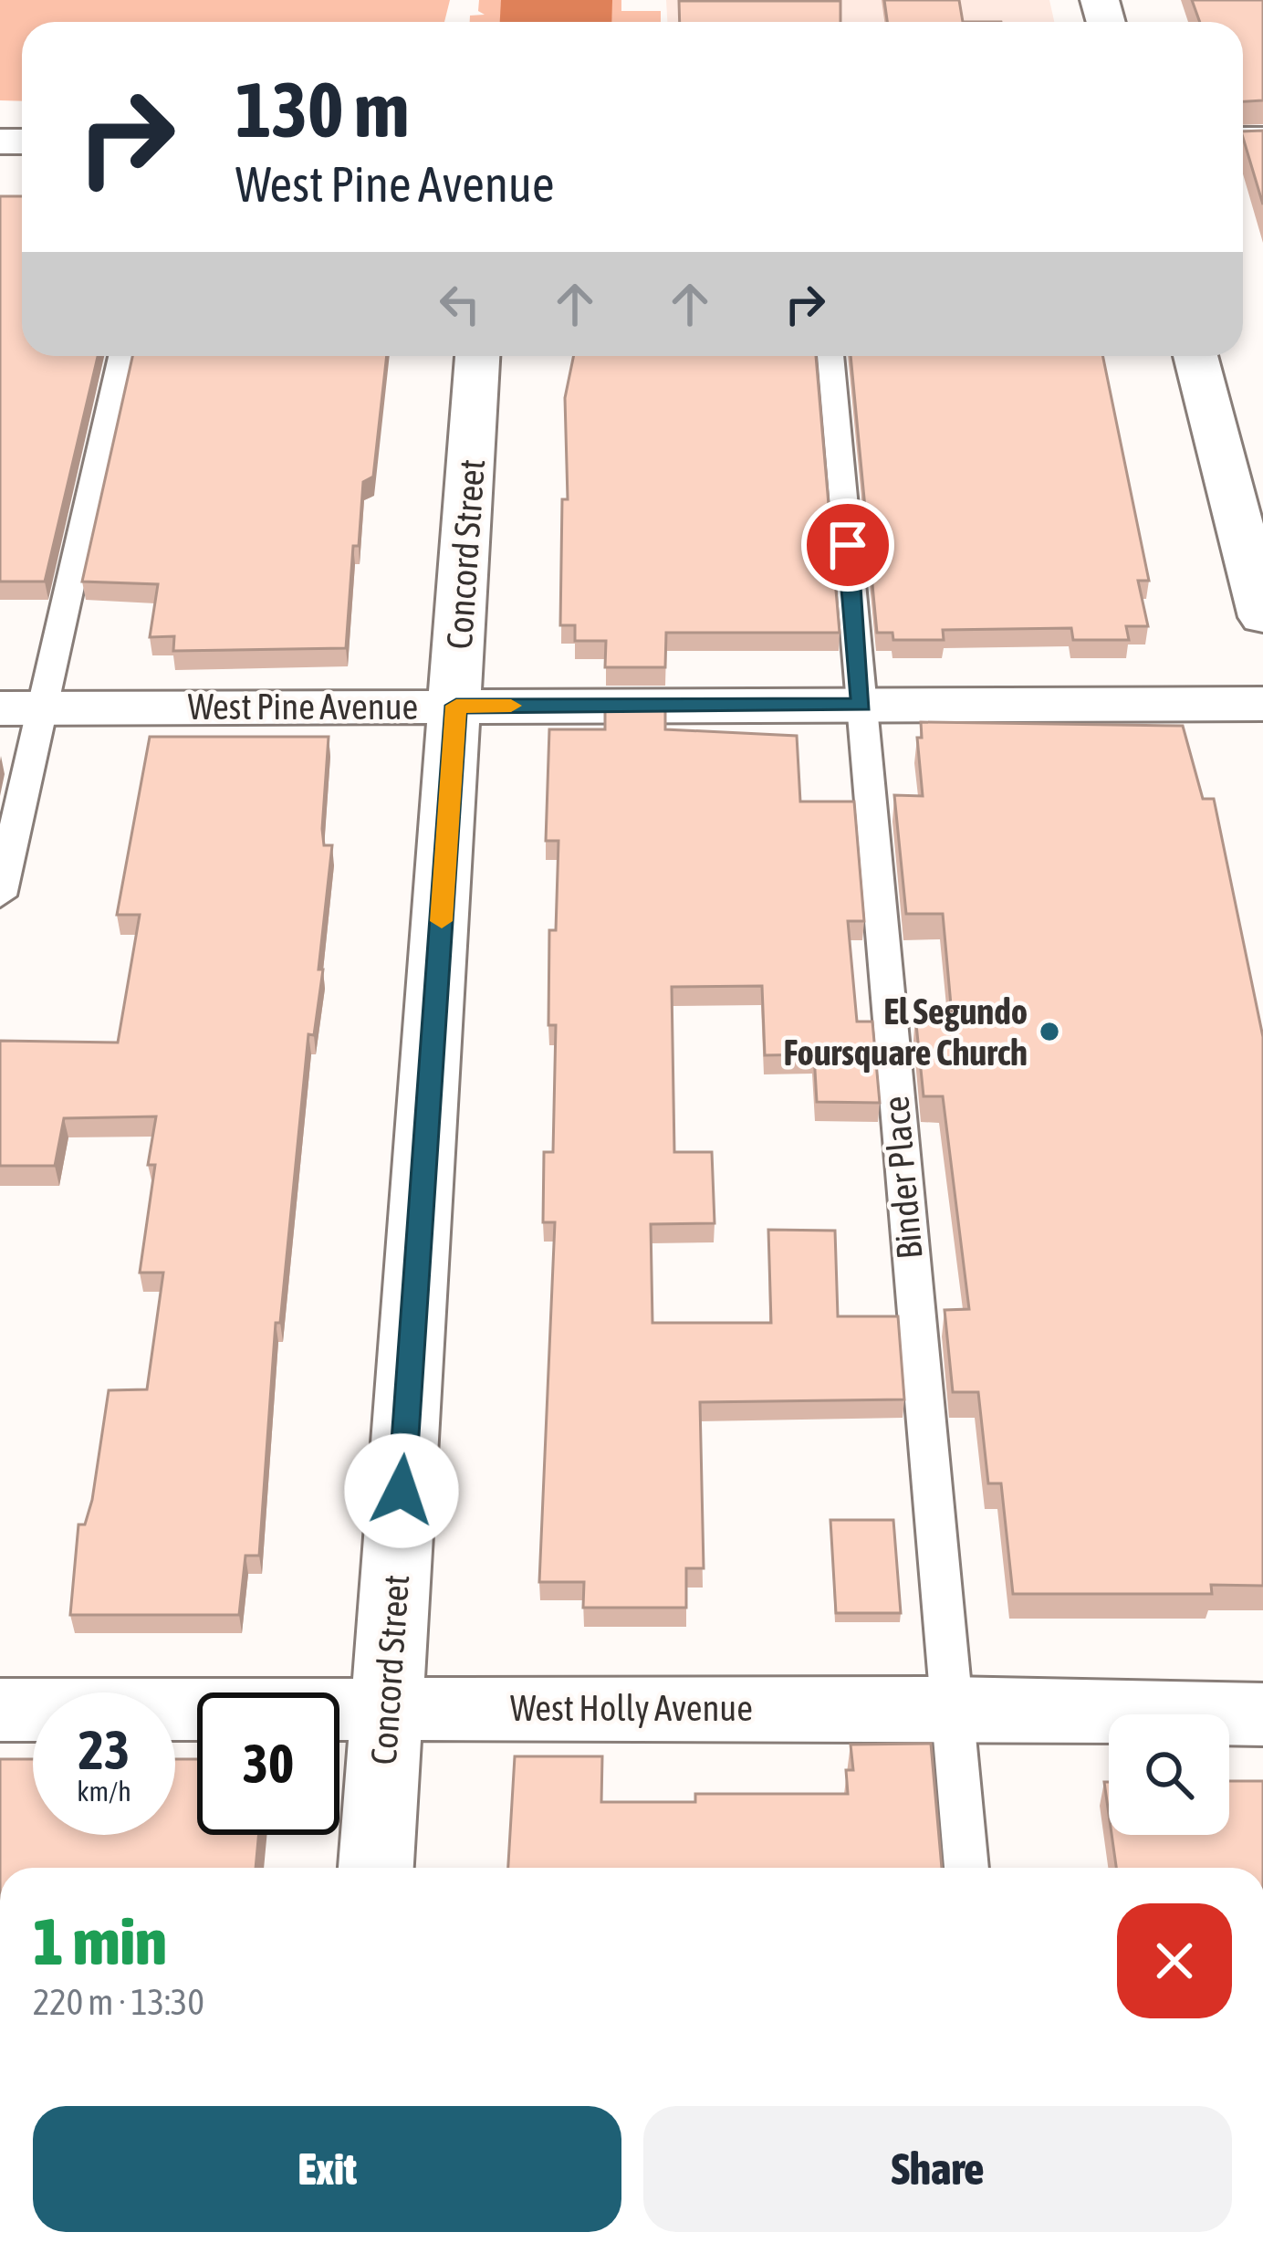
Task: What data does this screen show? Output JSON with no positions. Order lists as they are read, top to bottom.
{
  "streets": {
    "street": ["Concord Street", "West Pine Avenue", "West Holly Avenue"],
    "lane": ["Binder Place"]
  },
  "crossings": [
    ["Concord Street", "West Pine Avenue"],
    ["Concord Street", "West Holly Avenue"],
    ["West Pine Avenue", "Binder Place"],
    ["Binder Place", "West Holly Avenue"]
  ],
  "places": ["El Segundo Foursquare Church"],
  "page": {
    "turn": ["130 m", "West Pine Avenue"],
    "speed": "23 km/h",
    "limit": "30",
    "heading": ["1 min", "220 m · 13:30"],
    "buttons": ["Exit", "Share"]
  }
}
